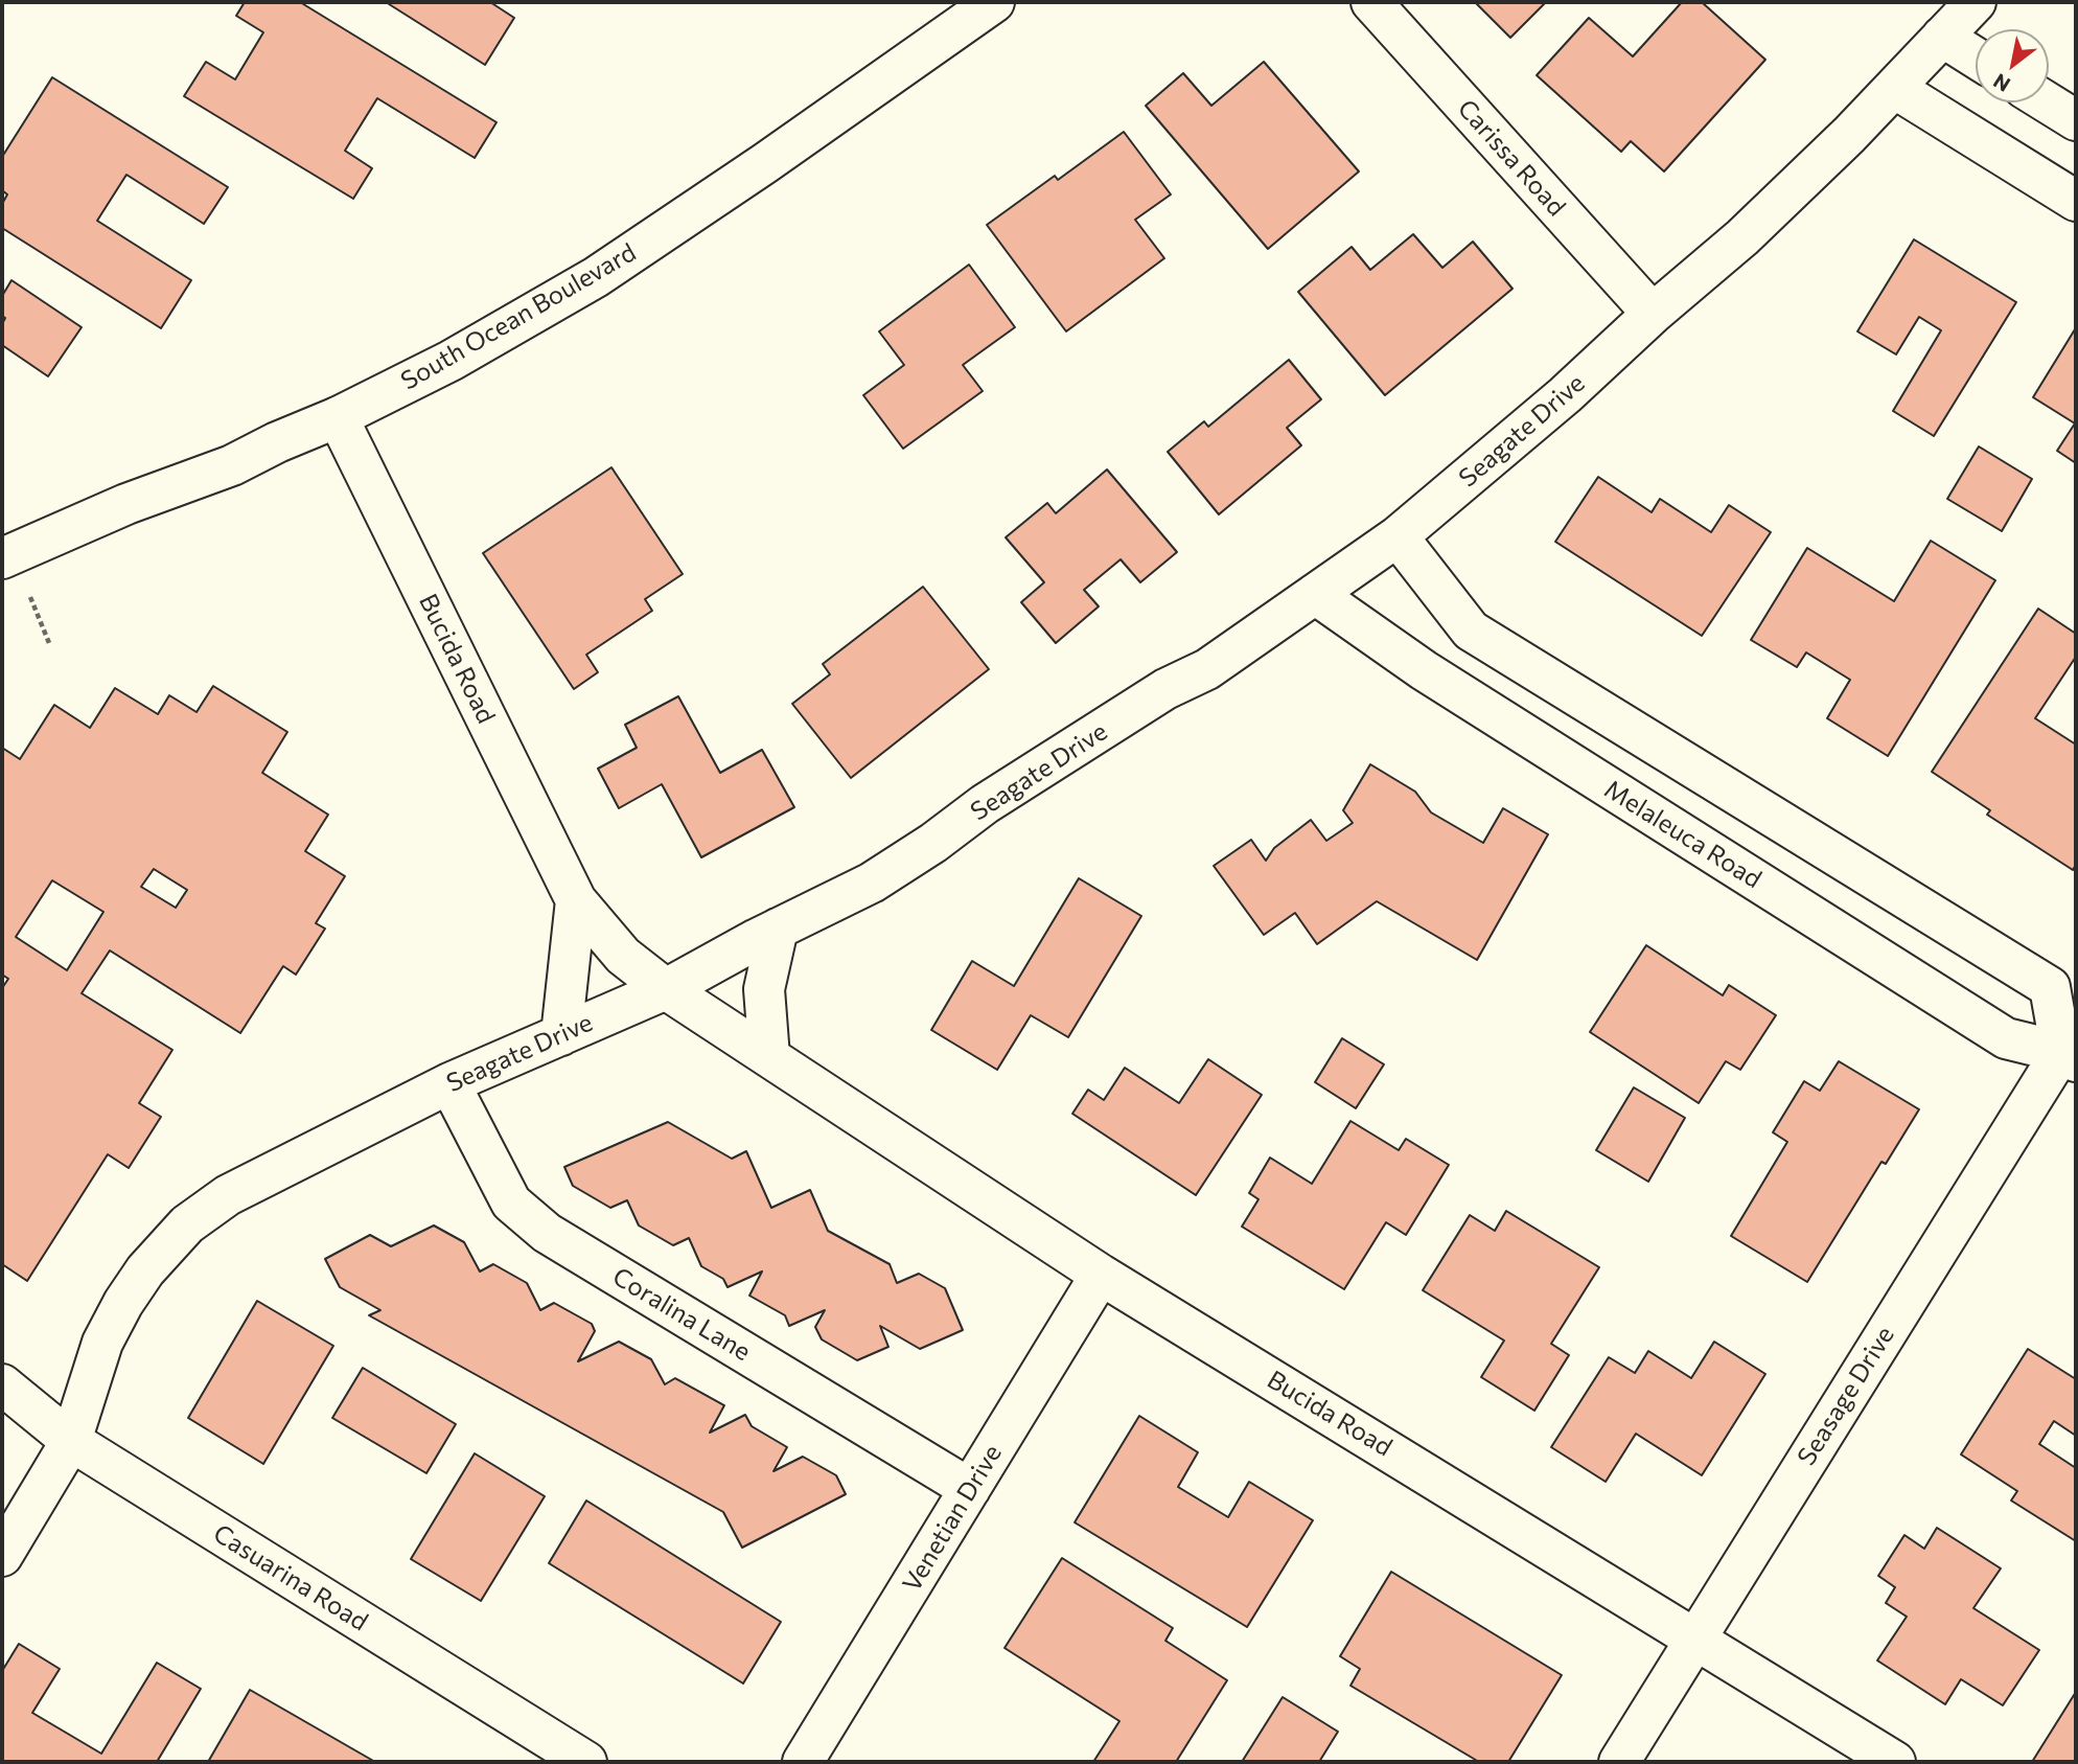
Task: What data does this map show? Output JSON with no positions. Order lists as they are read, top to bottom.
{
  "streets": {
    "street": [
      "Carissa Road",
      "South Ocean Boulevard",
      "Seagate Drive",
      "Bucida Road",
      "Melaleuca Road",
      "Coralina Lane",
      "Seasage Drive",
      "Venetian Drive",
      "Casuarina Road"
    ]
  },
  "crossings": [
    ["Carissa Road", "Seagate Drive"],
    ["South Ocean Boulevard", "Bucida Road"],
    ["Seagate Drive", "Bucida Road"],
    ["Seagate Drive", "Melaleuca Road"],
    ["Seagate Drive", "Coralina Lane"],
    ["Seagate Drive", "Casuarina Road"],
    ["Bucida Road", "Seasage Drive"],
    ["Bucida Road", "Venetian Drive"],
    ["Melaleuca Road", "Seasage Drive"],
    ["Coralina Lane", "Venetian Drive"]
  ],
  "north": "bottom left"
}
